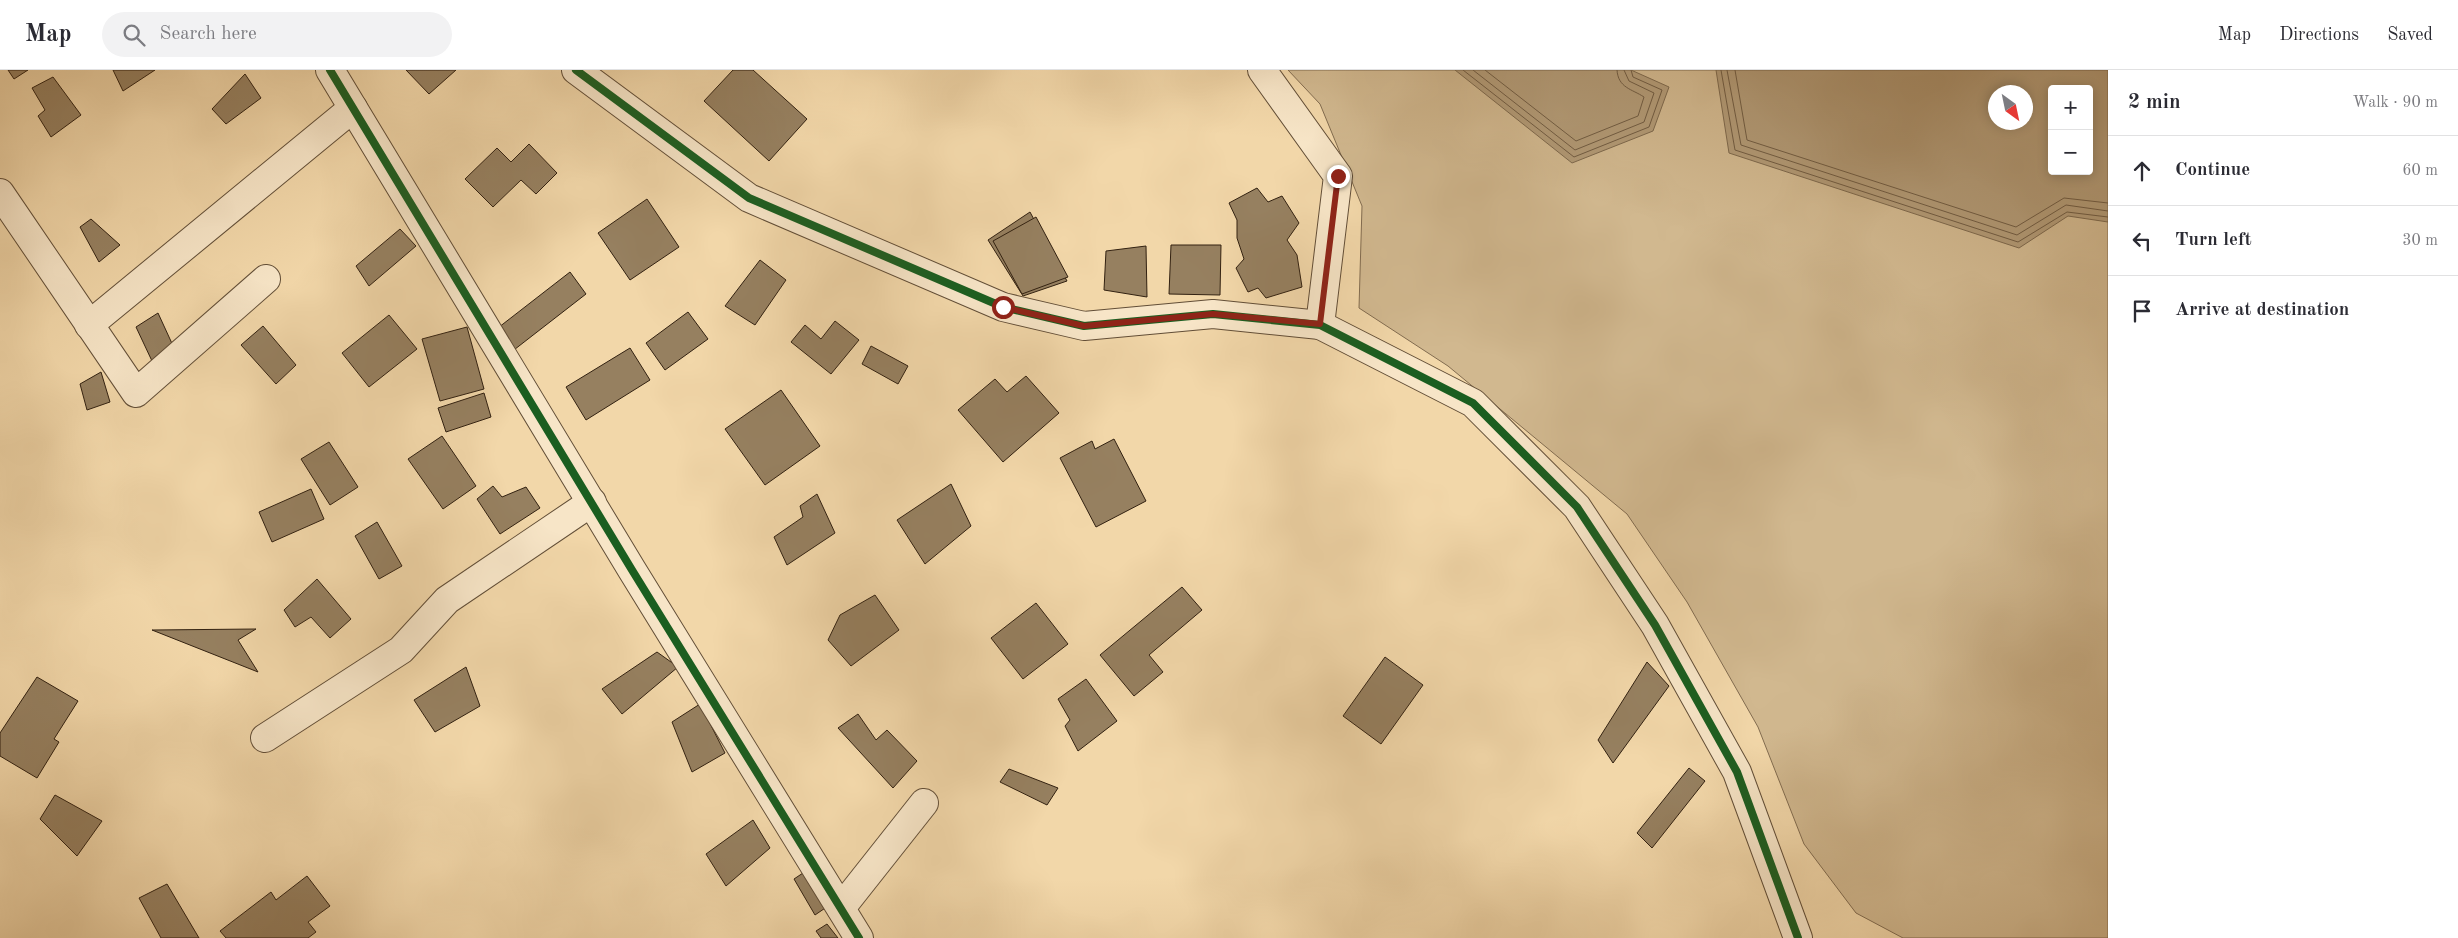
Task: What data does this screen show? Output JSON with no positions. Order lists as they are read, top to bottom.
{
  "north": "bottom right",
  "page": {
    "header": "Map",
    "search": "Search here",
    "nav": ["Map", "Directions", "Saved"],
    "heading": ["2 min", "Walk · 90 m"],
    "map_buttons": ["+", "−"],
    "list": [
      ["Continue", "60 m"],
      ["Turn left", "30 m"],
      "Arrive at destination"
    ]
  }
}
